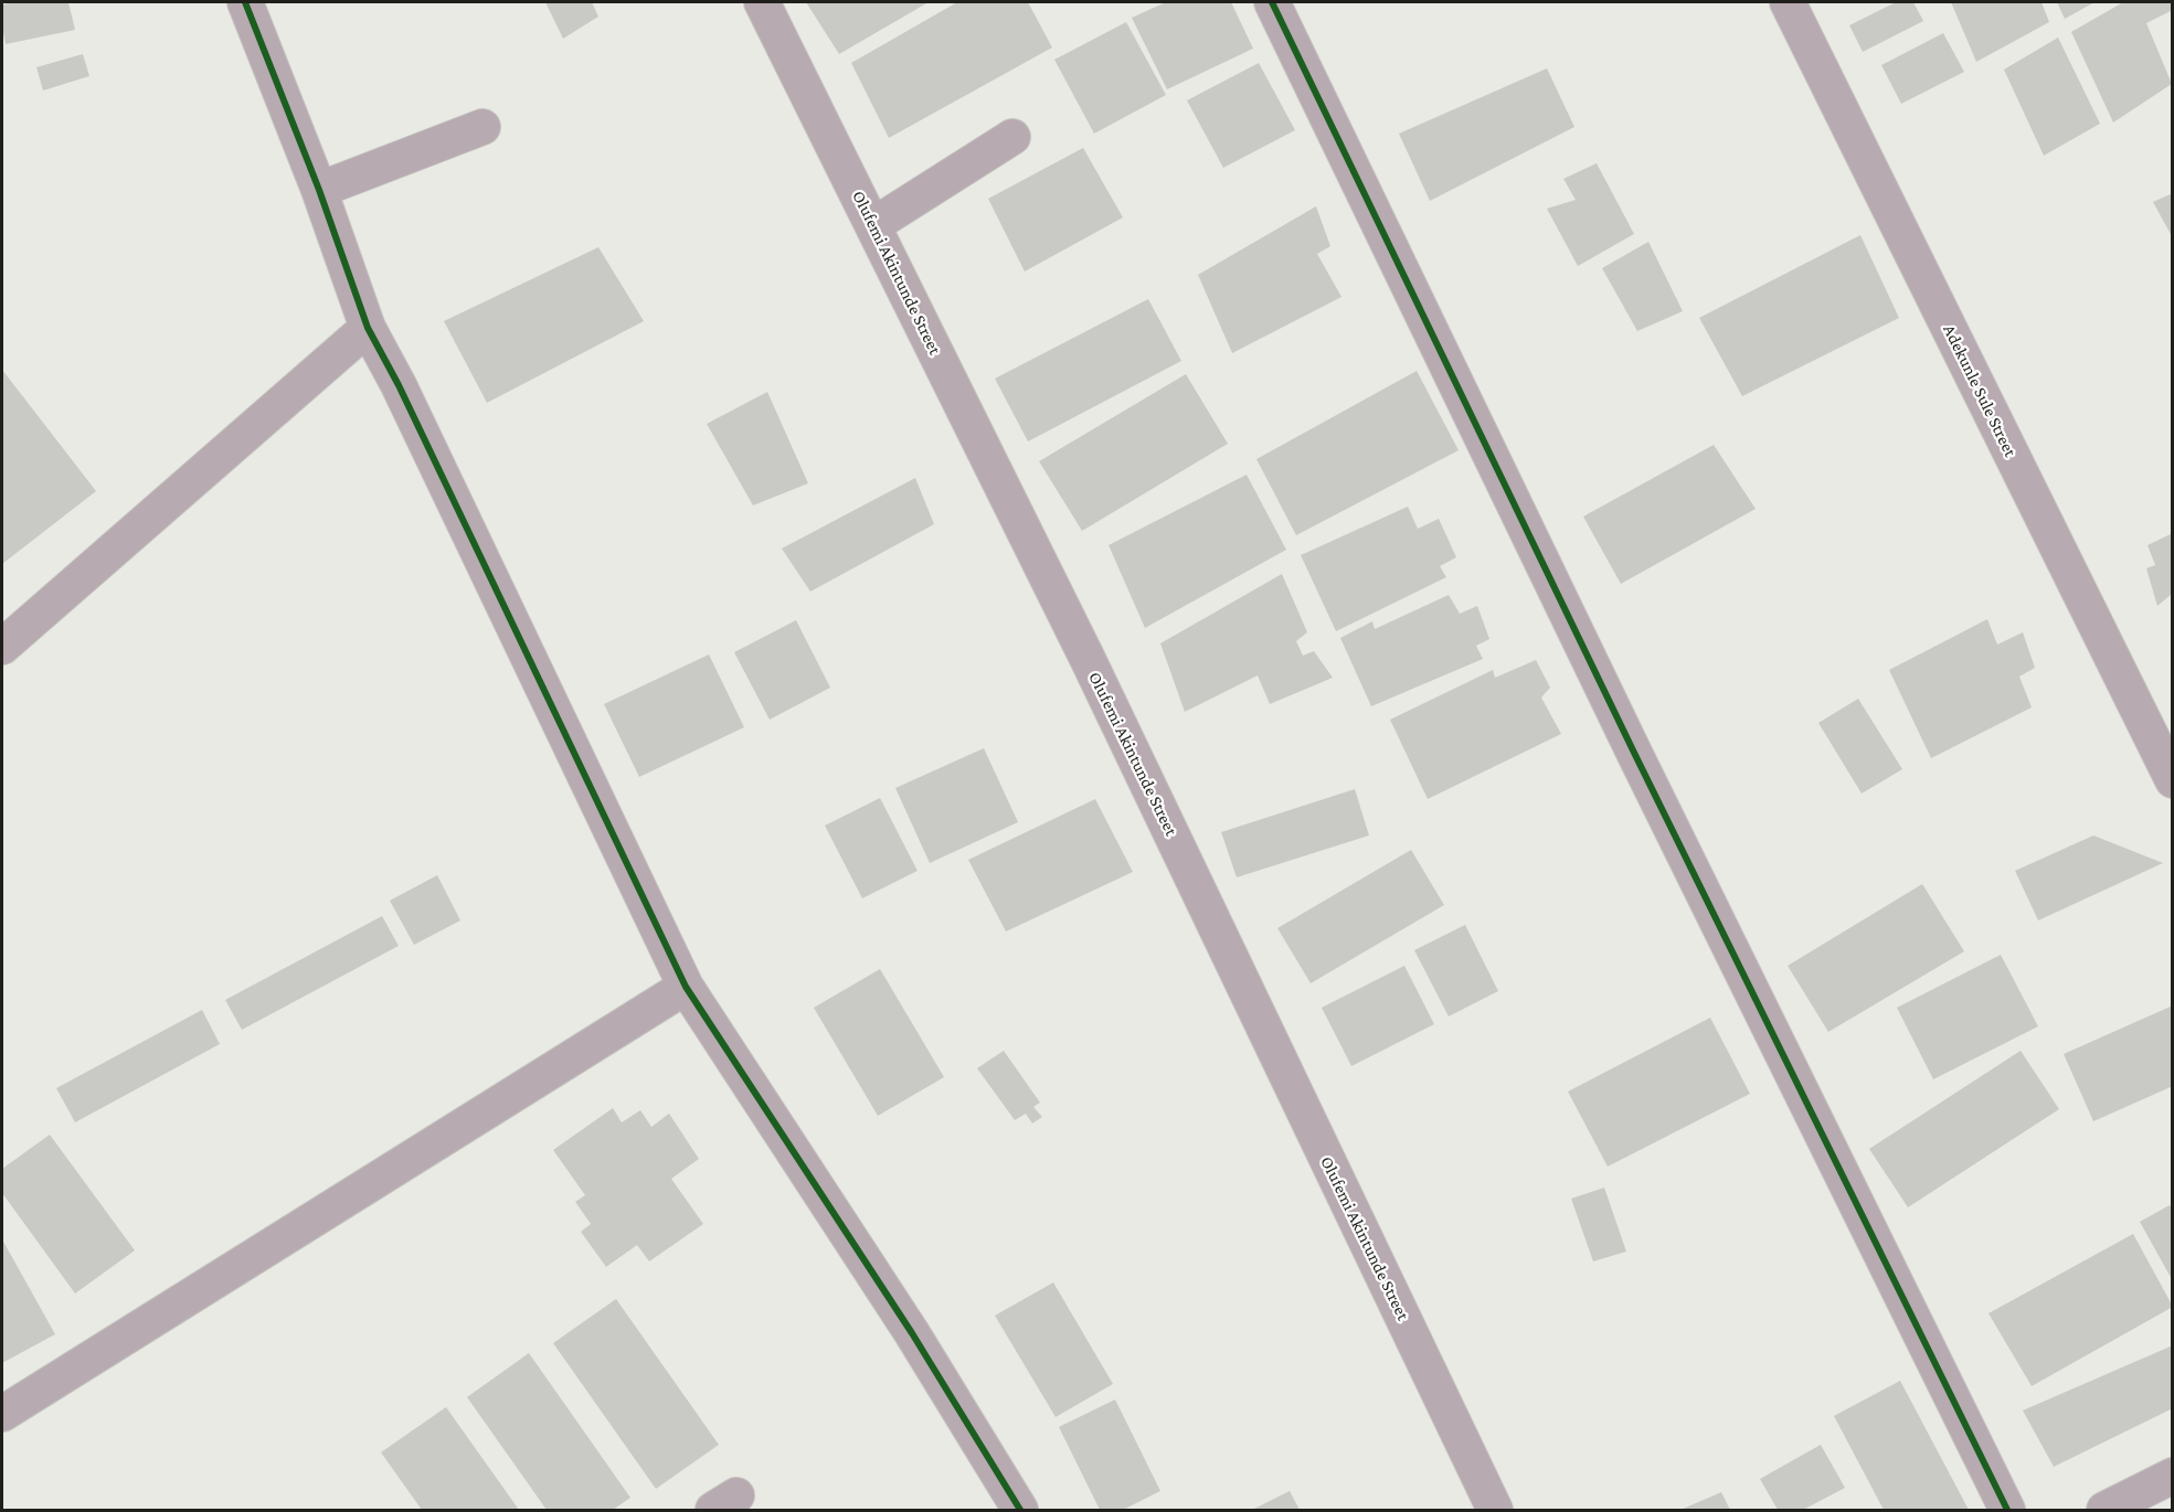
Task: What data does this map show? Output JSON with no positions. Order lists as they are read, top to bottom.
{
  "streets": {
    "street": ["Olufemi Akintunde Street", "Adekunle Sule Street"]
  }
}
